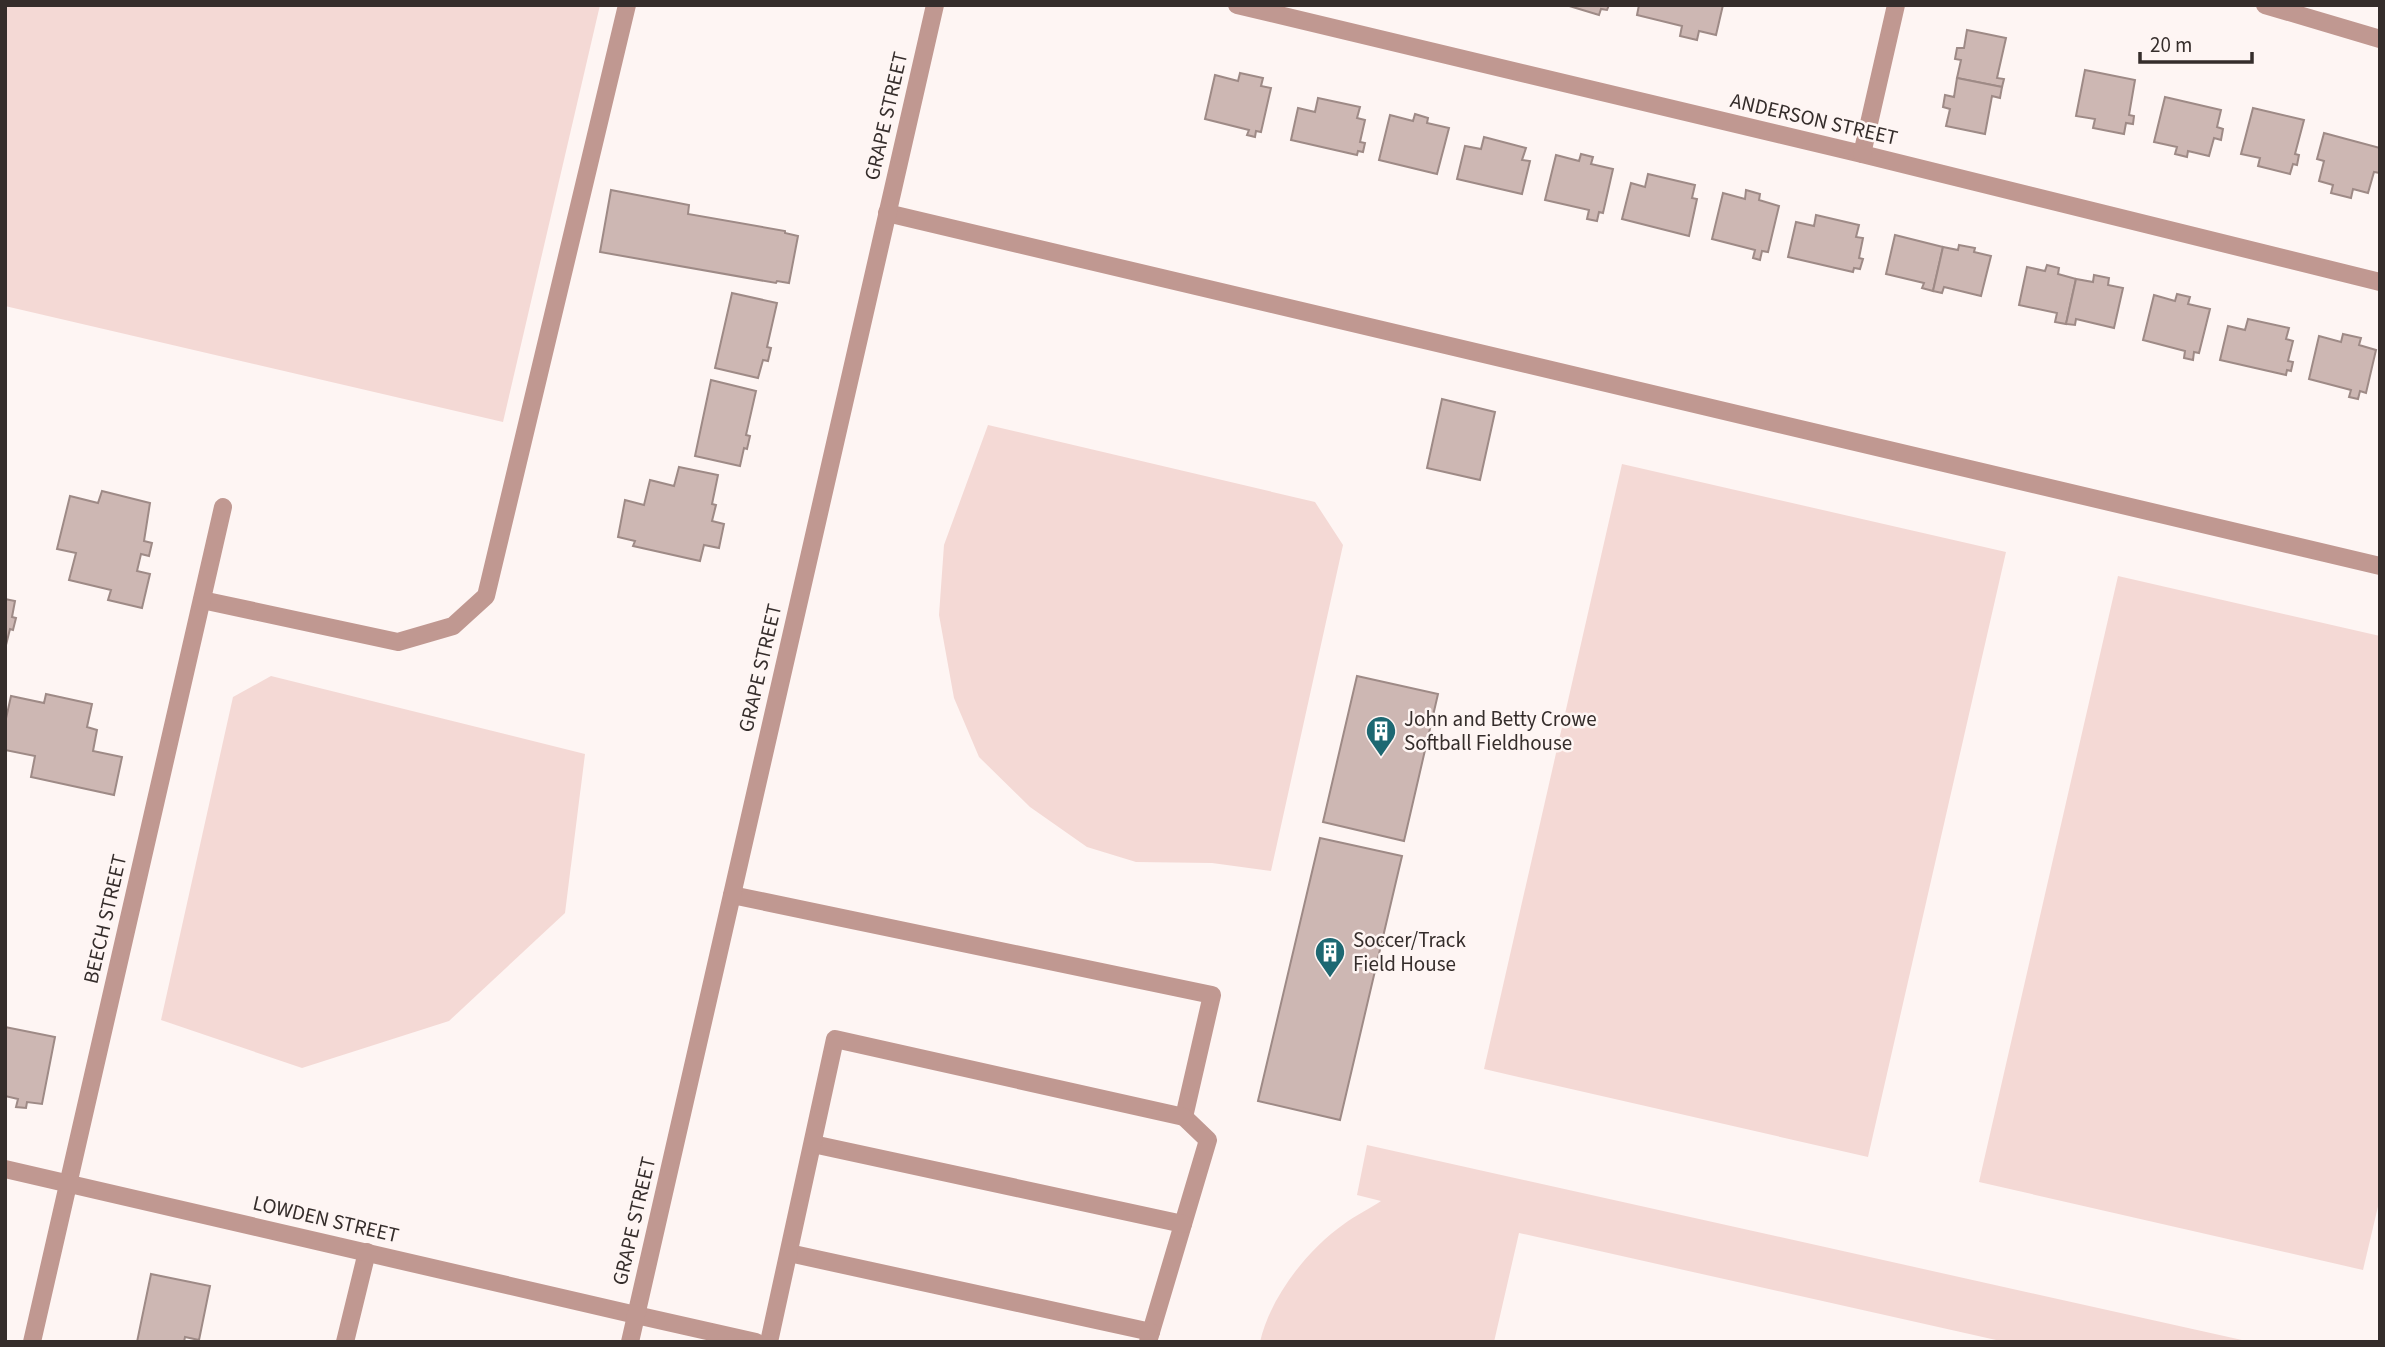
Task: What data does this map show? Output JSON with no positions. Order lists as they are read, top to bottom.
{
  "streets": {
    "street": [
      "GRAPE STREET",
      "ANDERSON STREET",
      "BEECH STREET",
      "LOWDEN STREET"
    ]
  },
  "crossings": [
    ["GRAPE STREET", "LOWDEN STREET"],
    ["BEECH STREET", "LOWDEN STREET"]
  ],
  "places": {
    "building": ["John and Betty Crowe Softball Fieldhouse", "Soccer/Track Field House"]
  },
  "scale_bar": "20 m"
}
